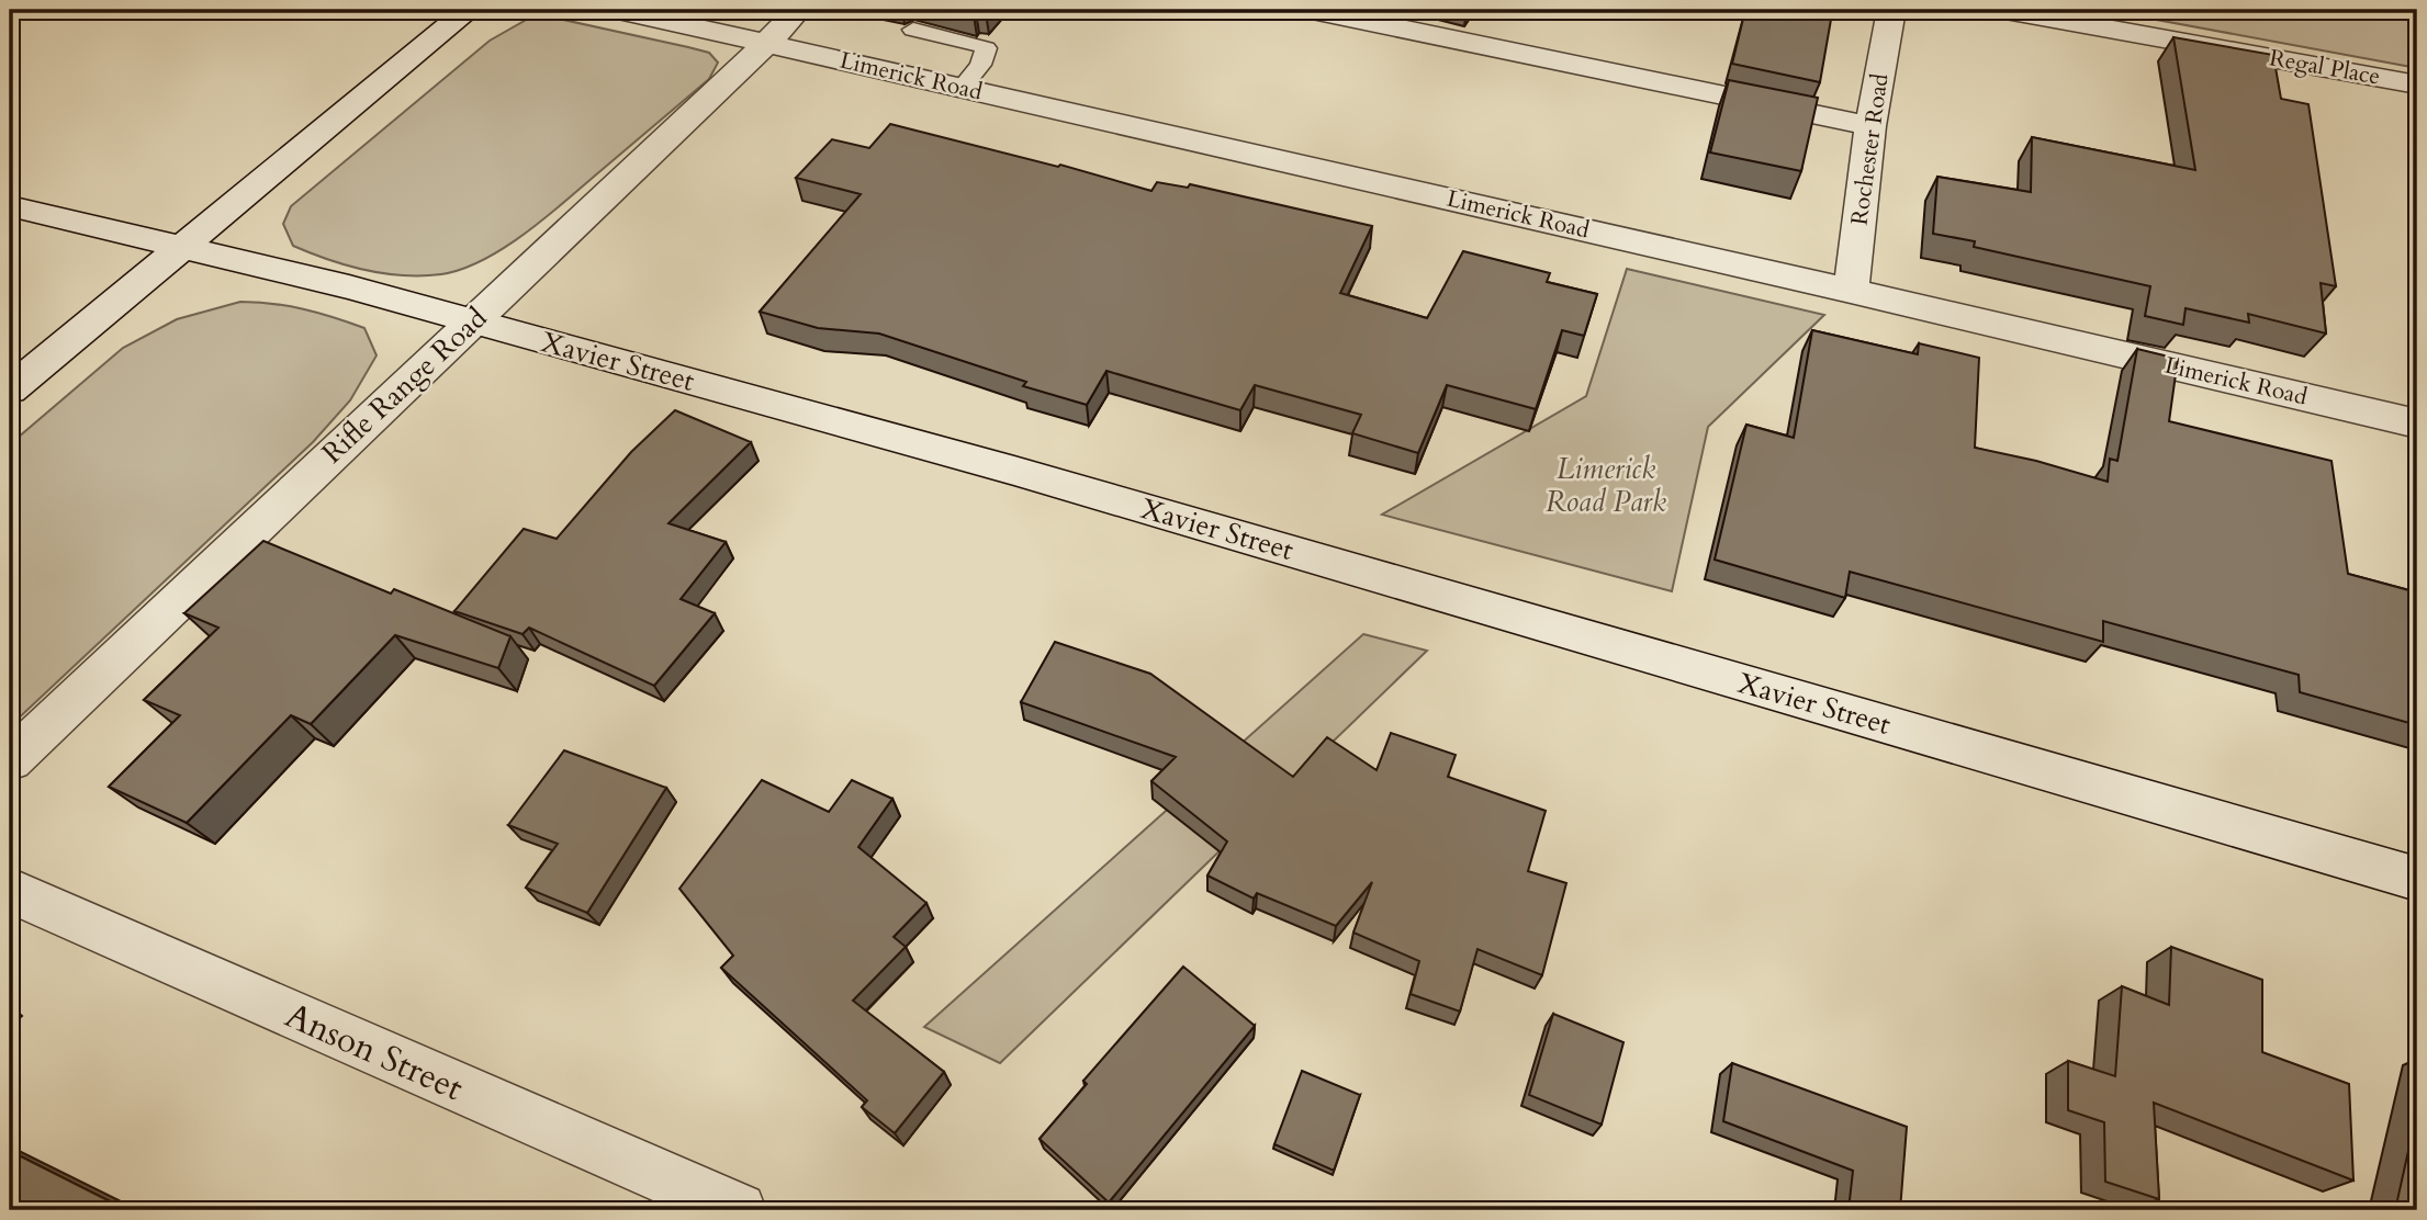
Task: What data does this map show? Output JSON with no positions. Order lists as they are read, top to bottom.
{
  "streets": {
    "street": [
      "Regal Place",
      "Limerick Road",
      "Rochester Road",
      "Xavier Street",
      "Rifle Range Road",
      "Anson Street"
    ]
  },
  "crossings": [
    ["Limerick Road", "Rochester Road"],
    ["Limerick Road", "Rifle Range Road"],
    ["Xavier Street", "Rifle Range Road"]
  ],
  "parks": ["Limerick Road Park"]
}
